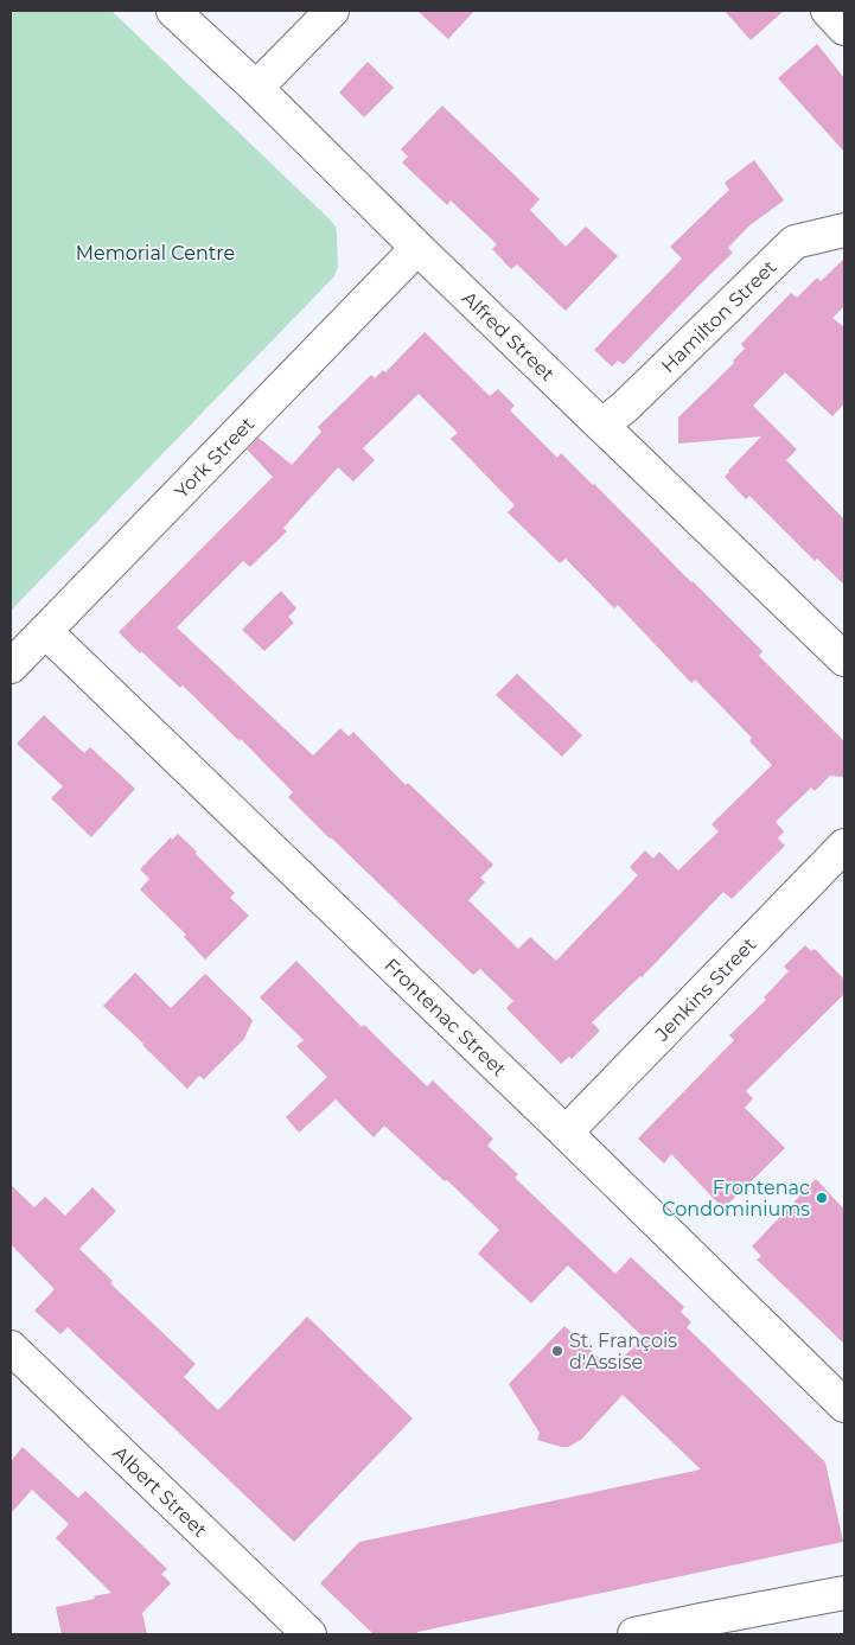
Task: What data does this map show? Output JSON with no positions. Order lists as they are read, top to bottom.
{
  "streets": {
    "street": [
      "Hamilton Street",
      "Alfred Street",
      "York Street",
      "Jenkins Street",
      "Frontenac Street",
      "Albert Street"
    ]
  },
  "crossings": [
    ["Hamilton Street", "Alfred Street"],
    ["Alfred Street", "York Street"],
    ["York Street", "Frontenac Street"],
    ["Jenkins Street", "Frontenac Street"]
  ],
  "parks": ["Memorial Centre"],
  "places": ["Frontenac Condominiums", "St. François d'Assise"]
}
